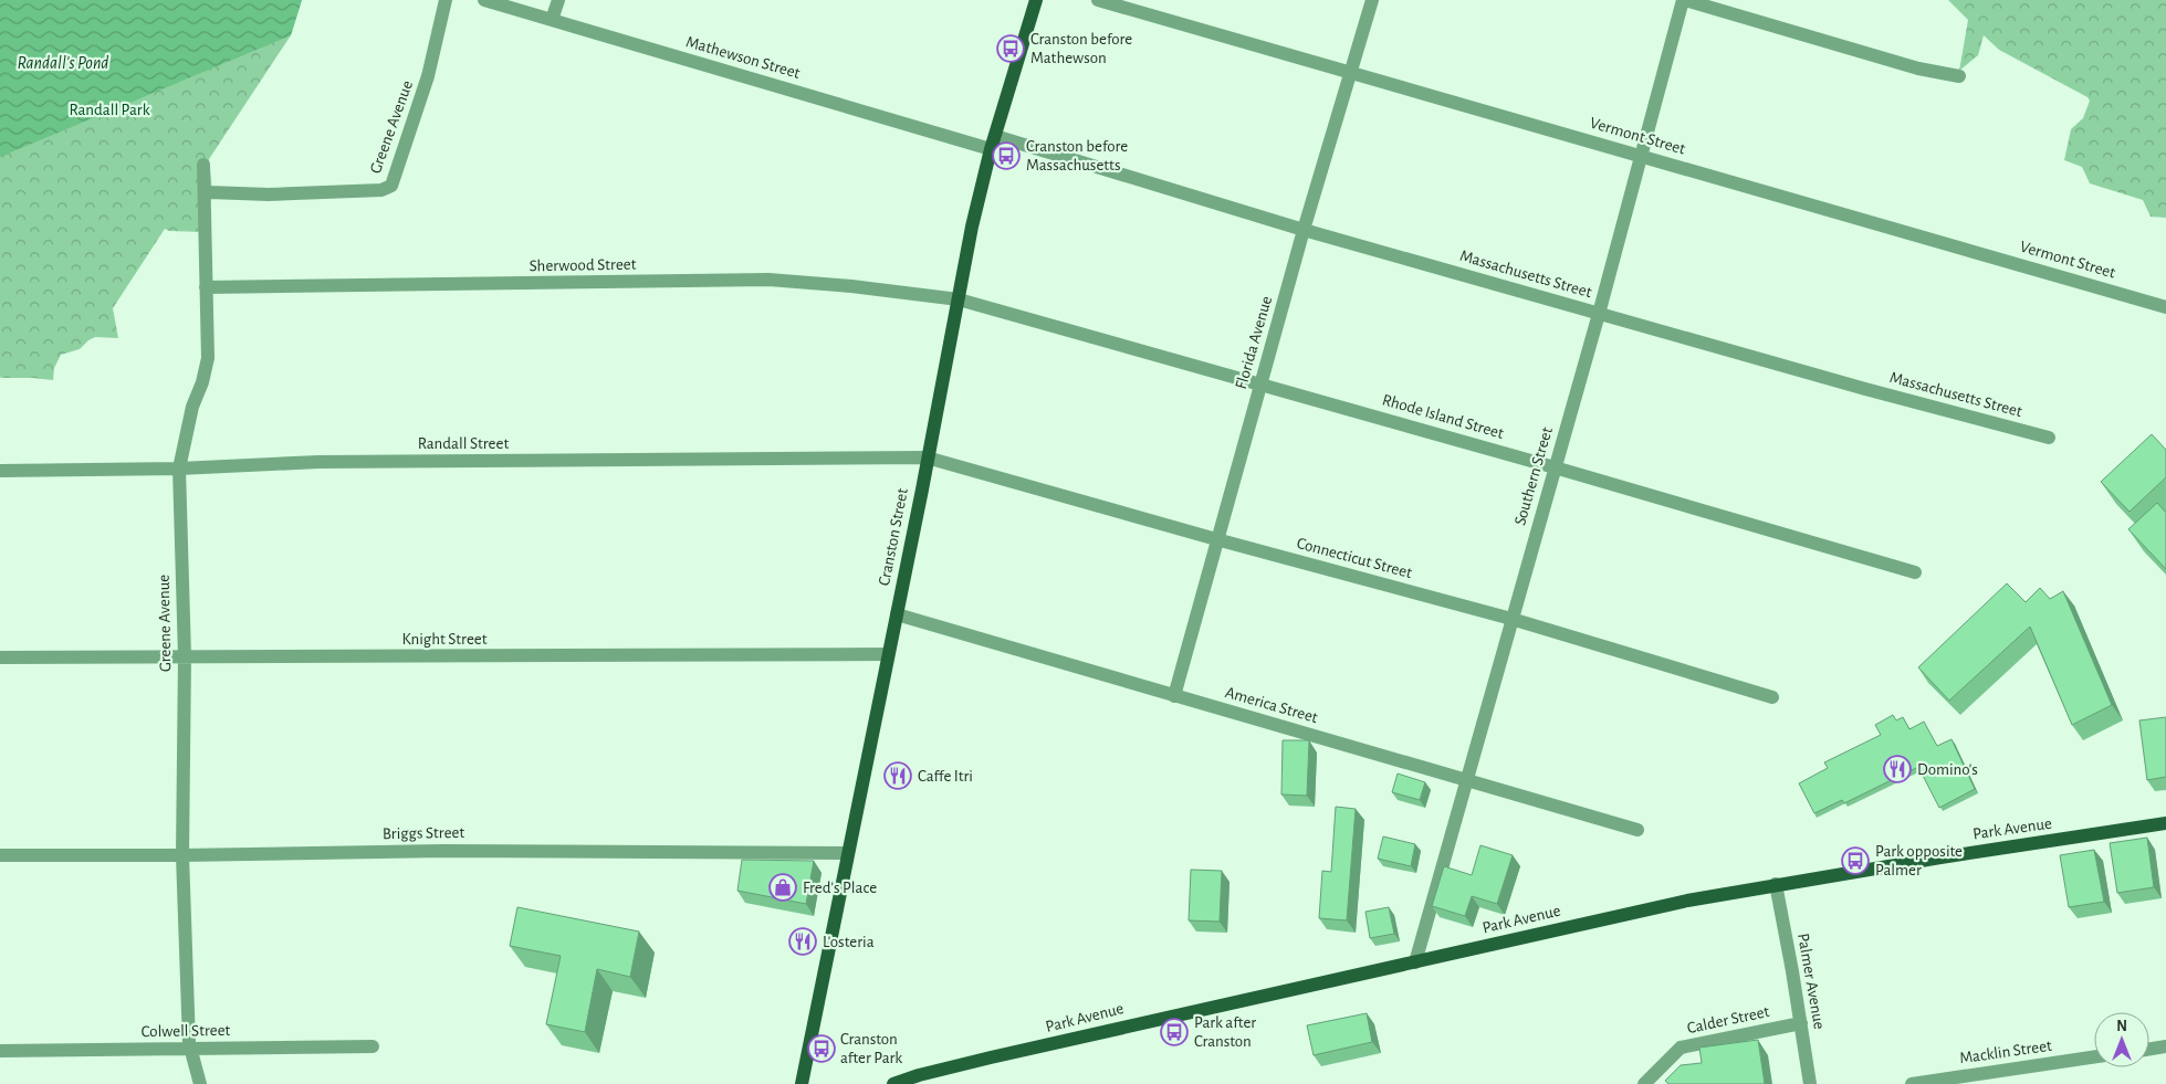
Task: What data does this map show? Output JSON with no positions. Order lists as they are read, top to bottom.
{
  "streets": {
    "main road": ["Cranston Street", "Park Avenue"],
    "street": [
      "Mathewson Street",
      "Greene Avenue",
      "Vermont Street",
      "Sherwood Street",
      "Massachusetts Street",
      "Florida Avenue",
      "Rhode Island Street",
      "Randall Street",
      "Southern Street",
      "Connecticut Street",
      "Knight Street",
      "America Street",
      "Briggs Street",
      "Palmer Avenue",
      "Calder Street",
      "Colwell Street",
      "Macklin Street"
    ]
  },
  "crossings": [
    ["Mathewson Street", "Massachusetts Street"],
    ["Mathewson Street", "Cranston Street"],
    ["Greene Avenue", "Sherwood Street"],
    ["Greene Avenue", "Randall Street"],
    ["Greene Avenue", "Knight Street"],
    ["Greene Avenue", "Briggs Street"],
    ["Greene Avenue", "Colwell Street"],
    ["Vermont Street", "Florida Avenue"],
    ["Vermont Street", "Southern Street"],
    ["Sherwood Street", "Rhode Island Street"],
    ["Sherwood Street", "Cranston Street"],
    ["Massachusetts Street", "Florida Avenue"],
    ["Massachusetts Street", "Southern Street"],
    ["Massachusetts Street", "Cranston Street"],
    ["Florida Avenue", "Rhode Island Street"],
    ["Florida Avenue", "Connecticut Street"],
    ["Florida Avenue", "America Street"],
    ["Rhode Island Street", "Southern Street"],
    ["Rhode Island Street", "Cranston Street"],
    ["Randall Street", "Cranston Street"],
    ["Randall Street", "Connecticut Street"],
    ["Southern Street", "Connecticut Street"],
    ["Southern Street", "America Street"],
    ["Southern Street", "Park Avenue"],
    ["Cranston Street", "Connecticut Street"],
    ["Cranston Street", "Knight Street"],
    ["Cranston Street", "America Street"],
    ["Cranston Street", "Briggs Street"],
    ["Park Avenue", "Palmer Avenue"],
    ["Palmer Avenue", "Calder Street"]
  ],
  "water": ["Randall's Pond"],
  "parks": ["Randall Park"],
  "places": {
    "bus stop": [
      "Cranston before Mathewson",
      "Cranston before Massachusetts",
      "Park opposite Palmer",
      "Park after Cranston",
      "Cranston after Park"
    ],
    "restaurant": ["Domino's", "Caffe Itri", "L'osteria"],
    "shop": ["Fred's Place"]
  },
  "north": "top"
}
